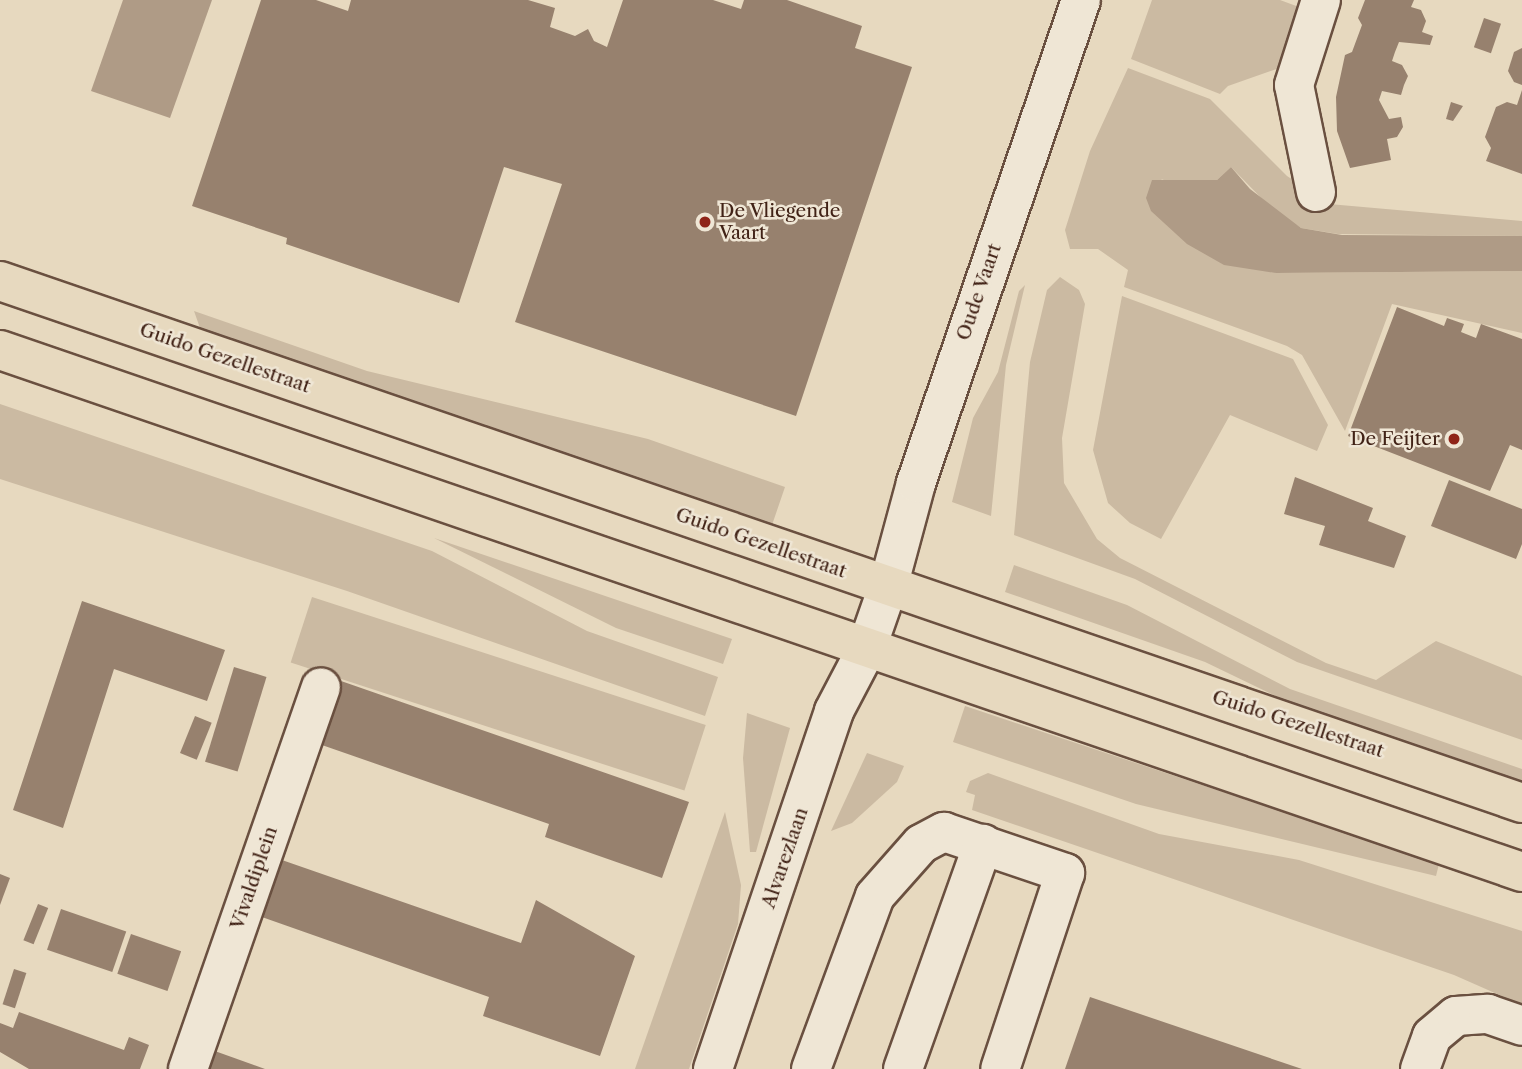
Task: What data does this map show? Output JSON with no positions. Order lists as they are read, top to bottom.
{
  "streets": {
    "main road": ["Guido Gezellestraat"],
    "street": ["Oude Vaart", "Alvarezlaan", "Vivaldiplein"]
  },
  "crossings": [
    ["Oude Vaart", "Guido Gezellestraat"],
    ["Oude Vaart", "Alvarezlaan"]
  ],
  "places": ["De Vliegende Vaart", "De Feijter"]
}
